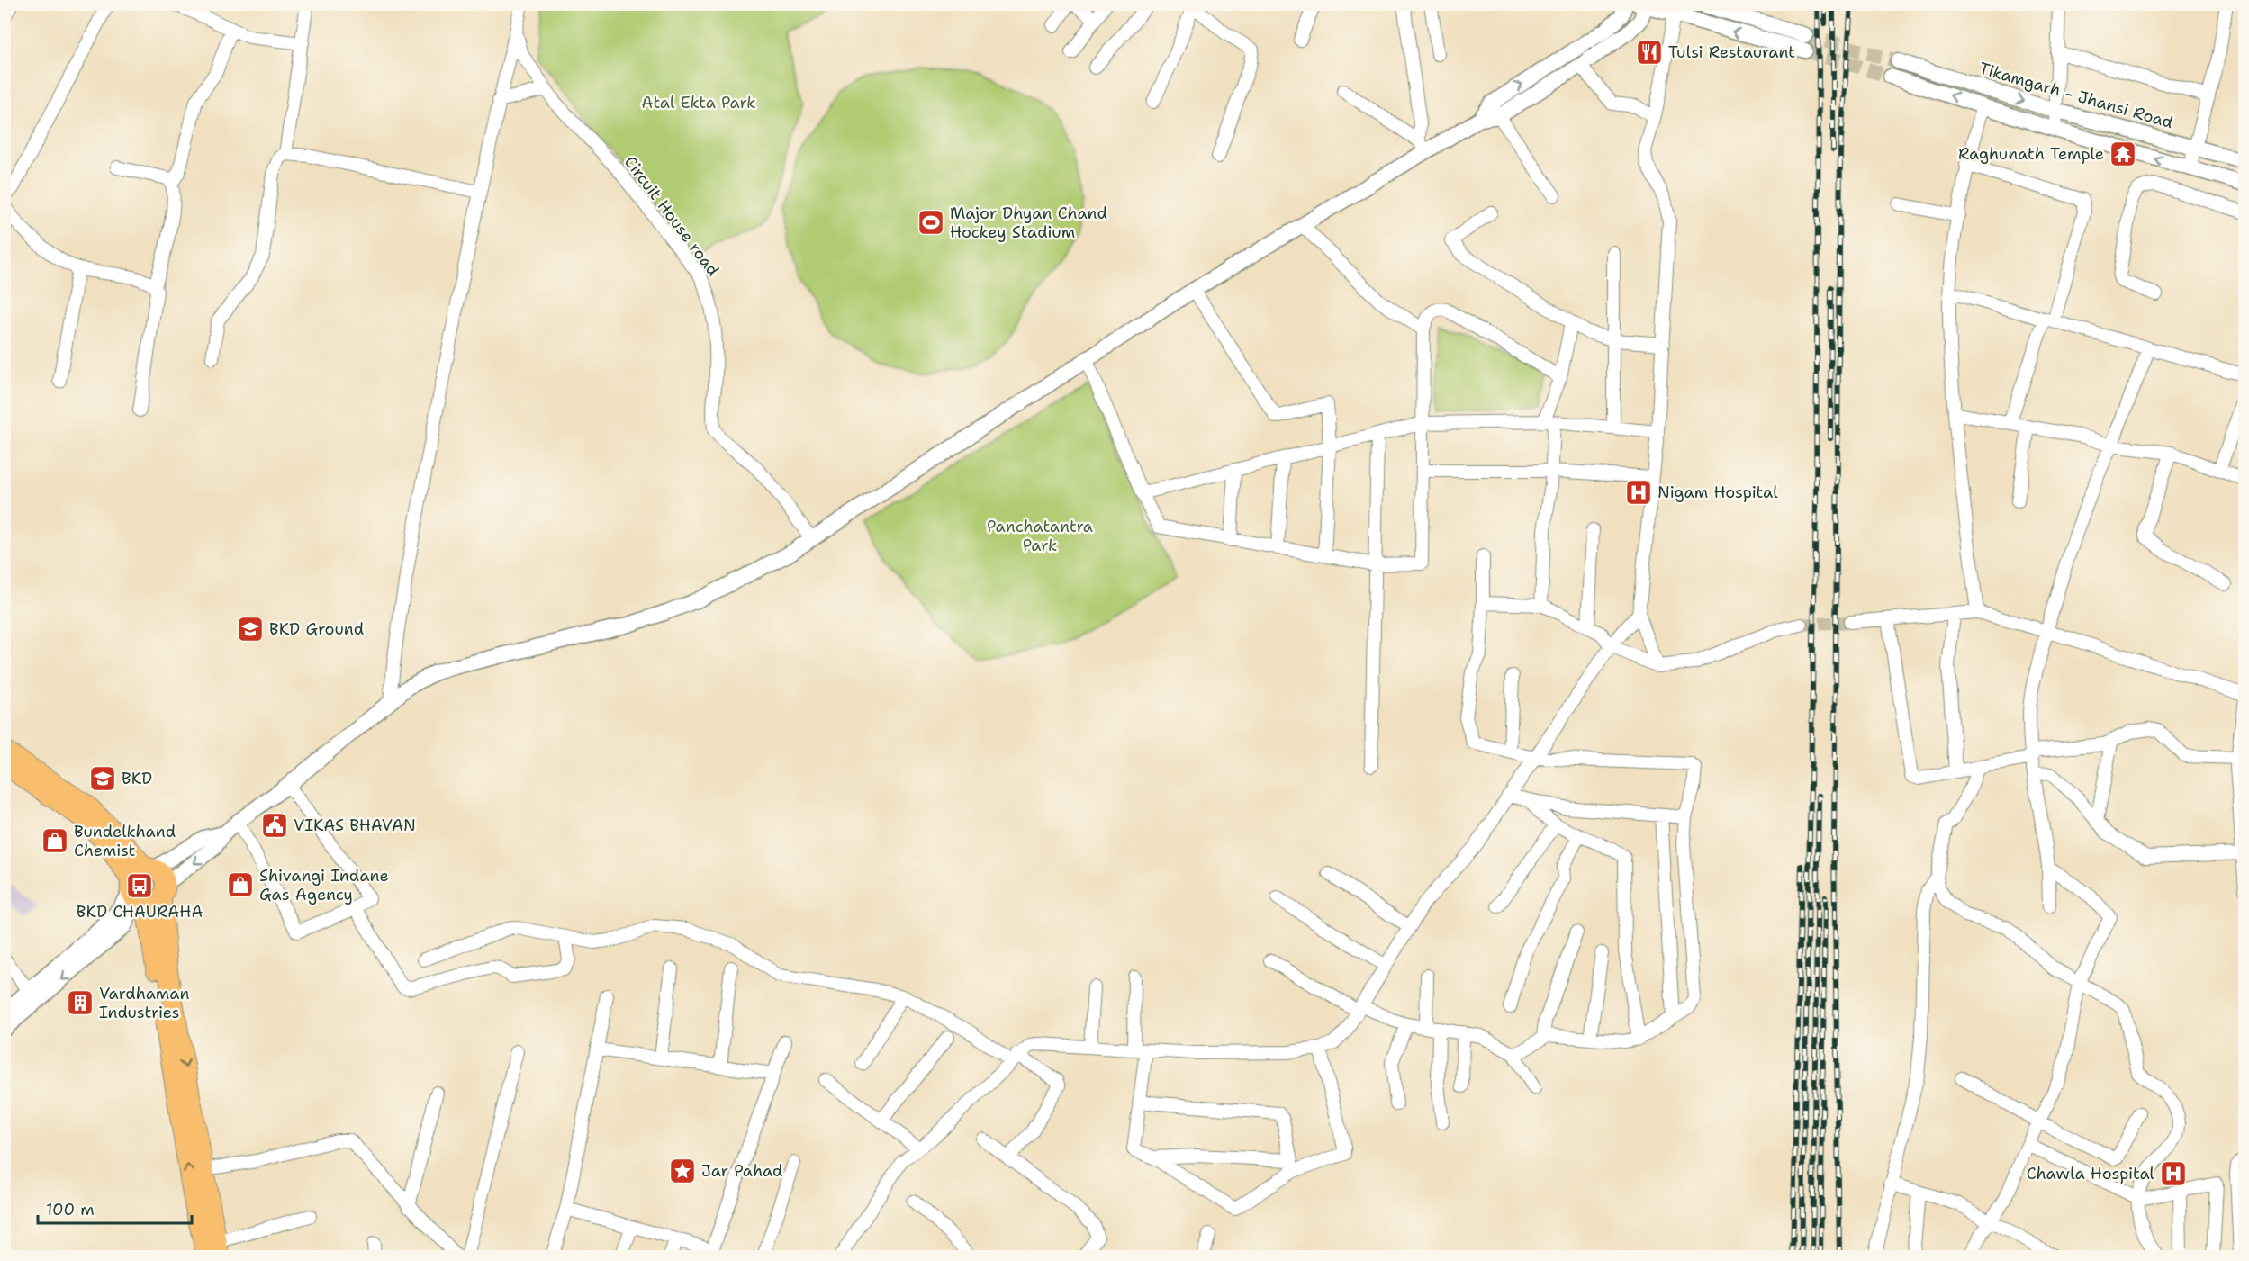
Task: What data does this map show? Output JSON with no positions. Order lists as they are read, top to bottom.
{
  "streets": {
    "street": ["Tikamgarh - Jhansi Road", "Circuit House road"]
  },
  "parks": ["Atal Ekta Park", "Panchatantra Park"],
  "places": {
    "restaurant": ["Tulsi Restaurant"],
    "temple": ["Raghunath Temple"],
    "sports": ["Major Dhyan Chand Hockey Stadium"],
    "hospital": ["Nigam Hospital", "Chawla Hospital"],
    "school or university": ["BKD Ground", "BKD"],
    "public building": ["VIKAS BHAVAN"],
    "shop": ["Bundelkhand Chemist", "Shivangi Indane Gas Agency"],
    "bus stop": ["BKD CHAURAHA"],
    "building": ["Vardhaman Industries"],
    "place": ["Jar Pahad"]
  },
  "scale_bar": "100 m"
}
